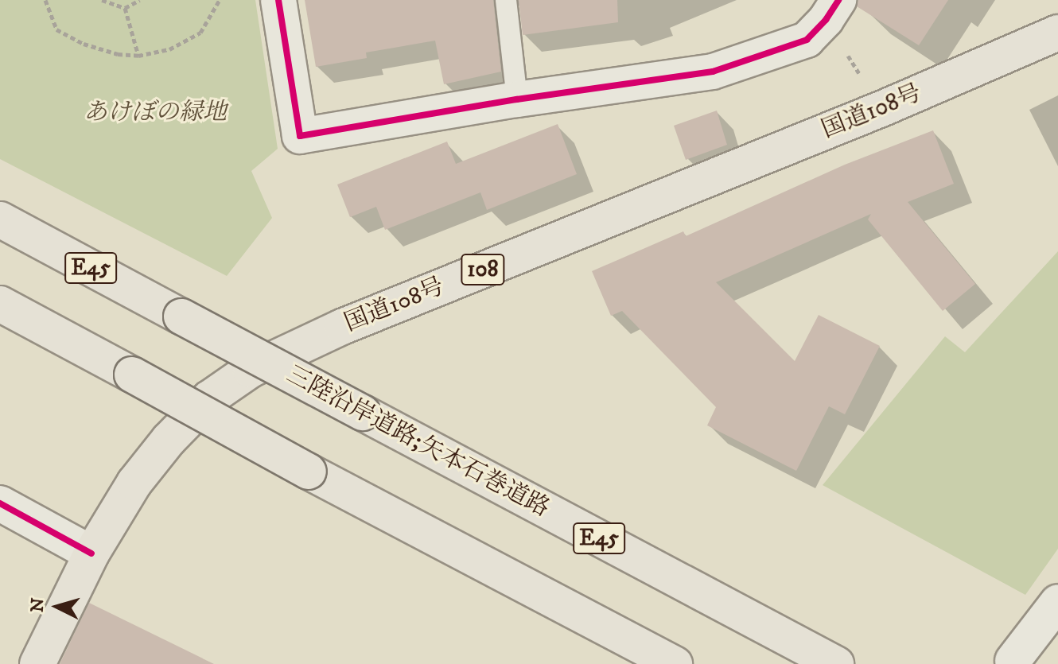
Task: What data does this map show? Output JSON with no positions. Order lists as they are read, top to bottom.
{
  "streets": {
    "highway": [
      "国道108号",
      "E45",
      "108",
      "三陸沿岸道路;矢本石巻道路"
    ]
  },
  "parks": ["あけぼの緑地"],
  "north": "left"
}
